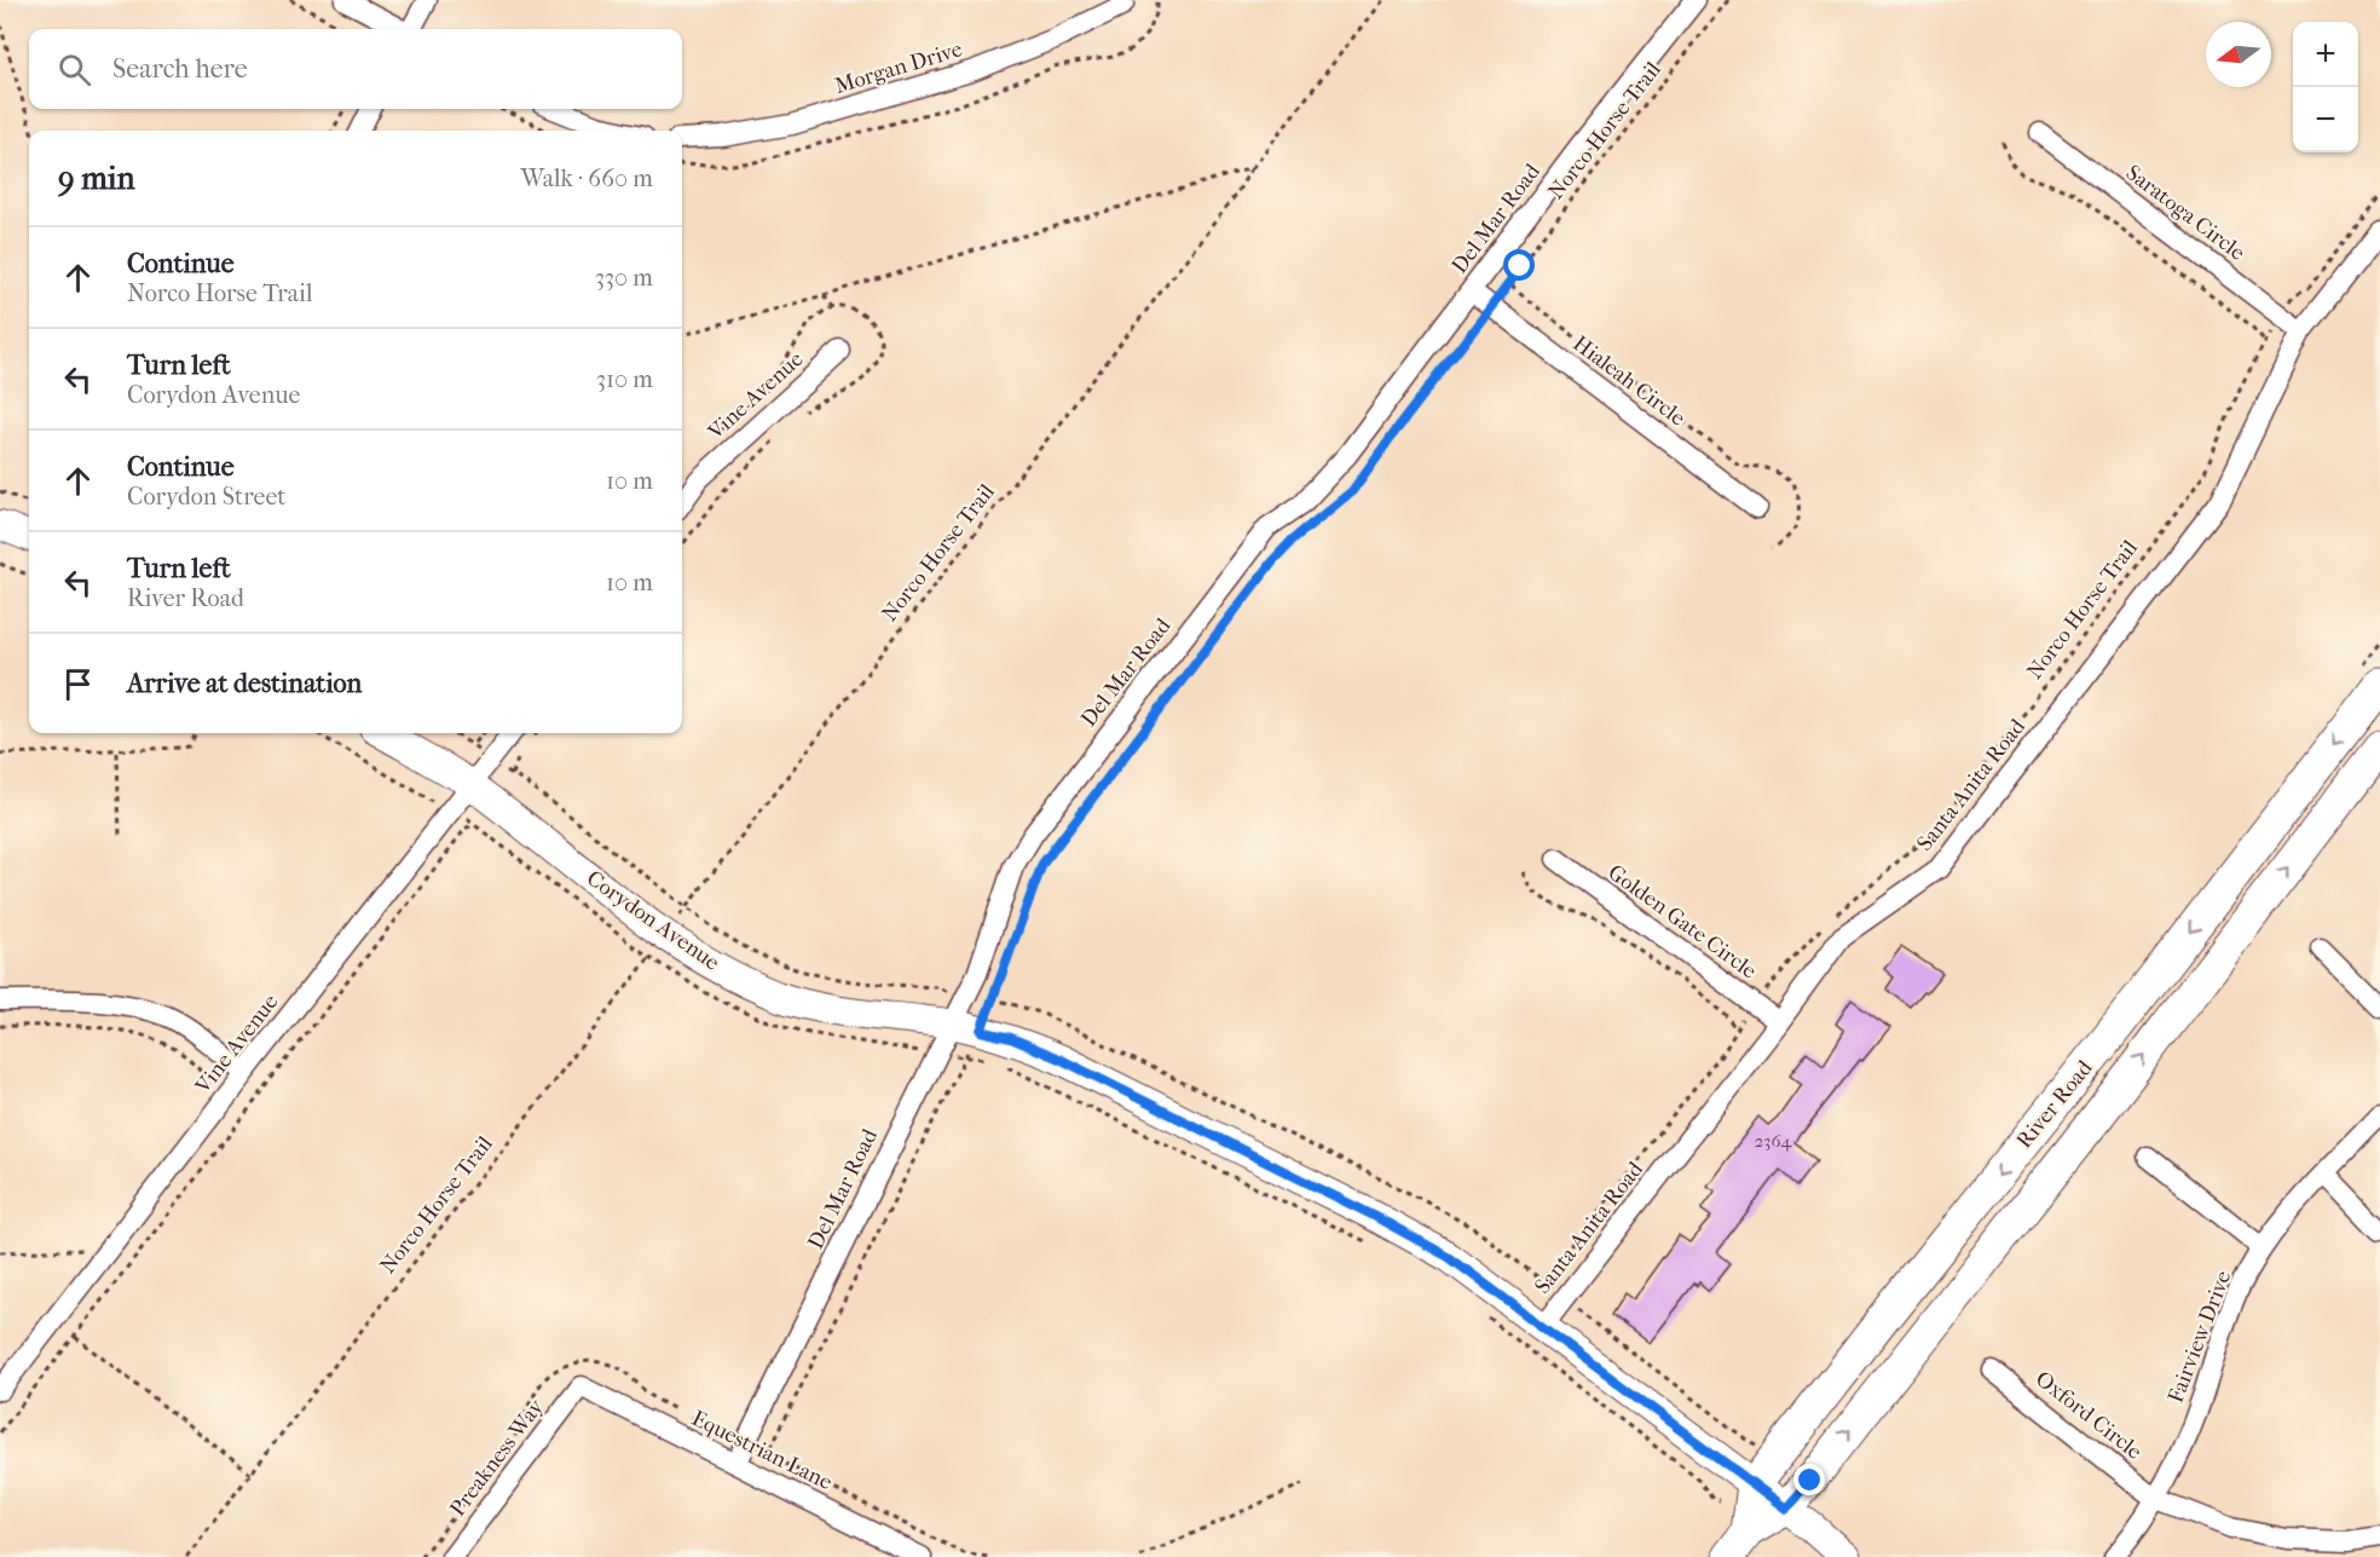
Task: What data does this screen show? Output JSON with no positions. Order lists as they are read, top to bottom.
{
  "streets": {
    "main road": ["Corydon Avenue", "River Road"],
    "street": [
      "Morgan Drive",
      "Saratoga Circle",
      "Del Mar Road",
      "Hialeah Circle",
      "Vine Avenue",
      "Santa Anita Road",
      "Golden Gate Circle",
      "Fairview Drive",
      "Oxford Circle",
      "Equestrian Lane",
      "Preakness Way"
    ],
    "path": ["Norco Horse Trail"]
  },
  "crossings": [
    ["Norco Horse Trail", "Saratoga Circle"],
    ["Norco Horse Trail", "Hialeah Circle"],
    ["Norco Horse Trail", "Corydon Avenue"],
    ["Saratoga Circle", "Santa Anita Road"],
    ["Del Mar Road", "Hialeah Circle"],
    ["Del Mar Road", "Corydon Avenue"],
    ["Del Mar Road", "Equestrian Lane"],
    ["Vine Avenue", "Corydon Avenue"],
    ["Santa Anita Road", "Corydon Avenue"],
    ["Santa Anita Road", "Golden Gate Circle"],
    ["Corydon Avenue", "River Road"],
    ["Fairview Drive", "Oxford Circle"],
    ["Equestrian Lane", "Preakness Way"]
  ],
  "house_numbers": ["2364"],
  "north": "left",
  "page": {
    "map_buttons": ["+", "−"],
    "search": "Search here",
    "heading": ["9 min", "Walk · 660 m"],
    "list": [
      ["Continue", "Norco Horse Trail", "330 m"],
      ["Turn left", "Corydon Avenue", "310 m"],
      ["Continue", "Corydon Street", "10 m"],
      ["Turn left", "River Road", "10 m"],
      "Arrive at destination"
    ]
  }
}
